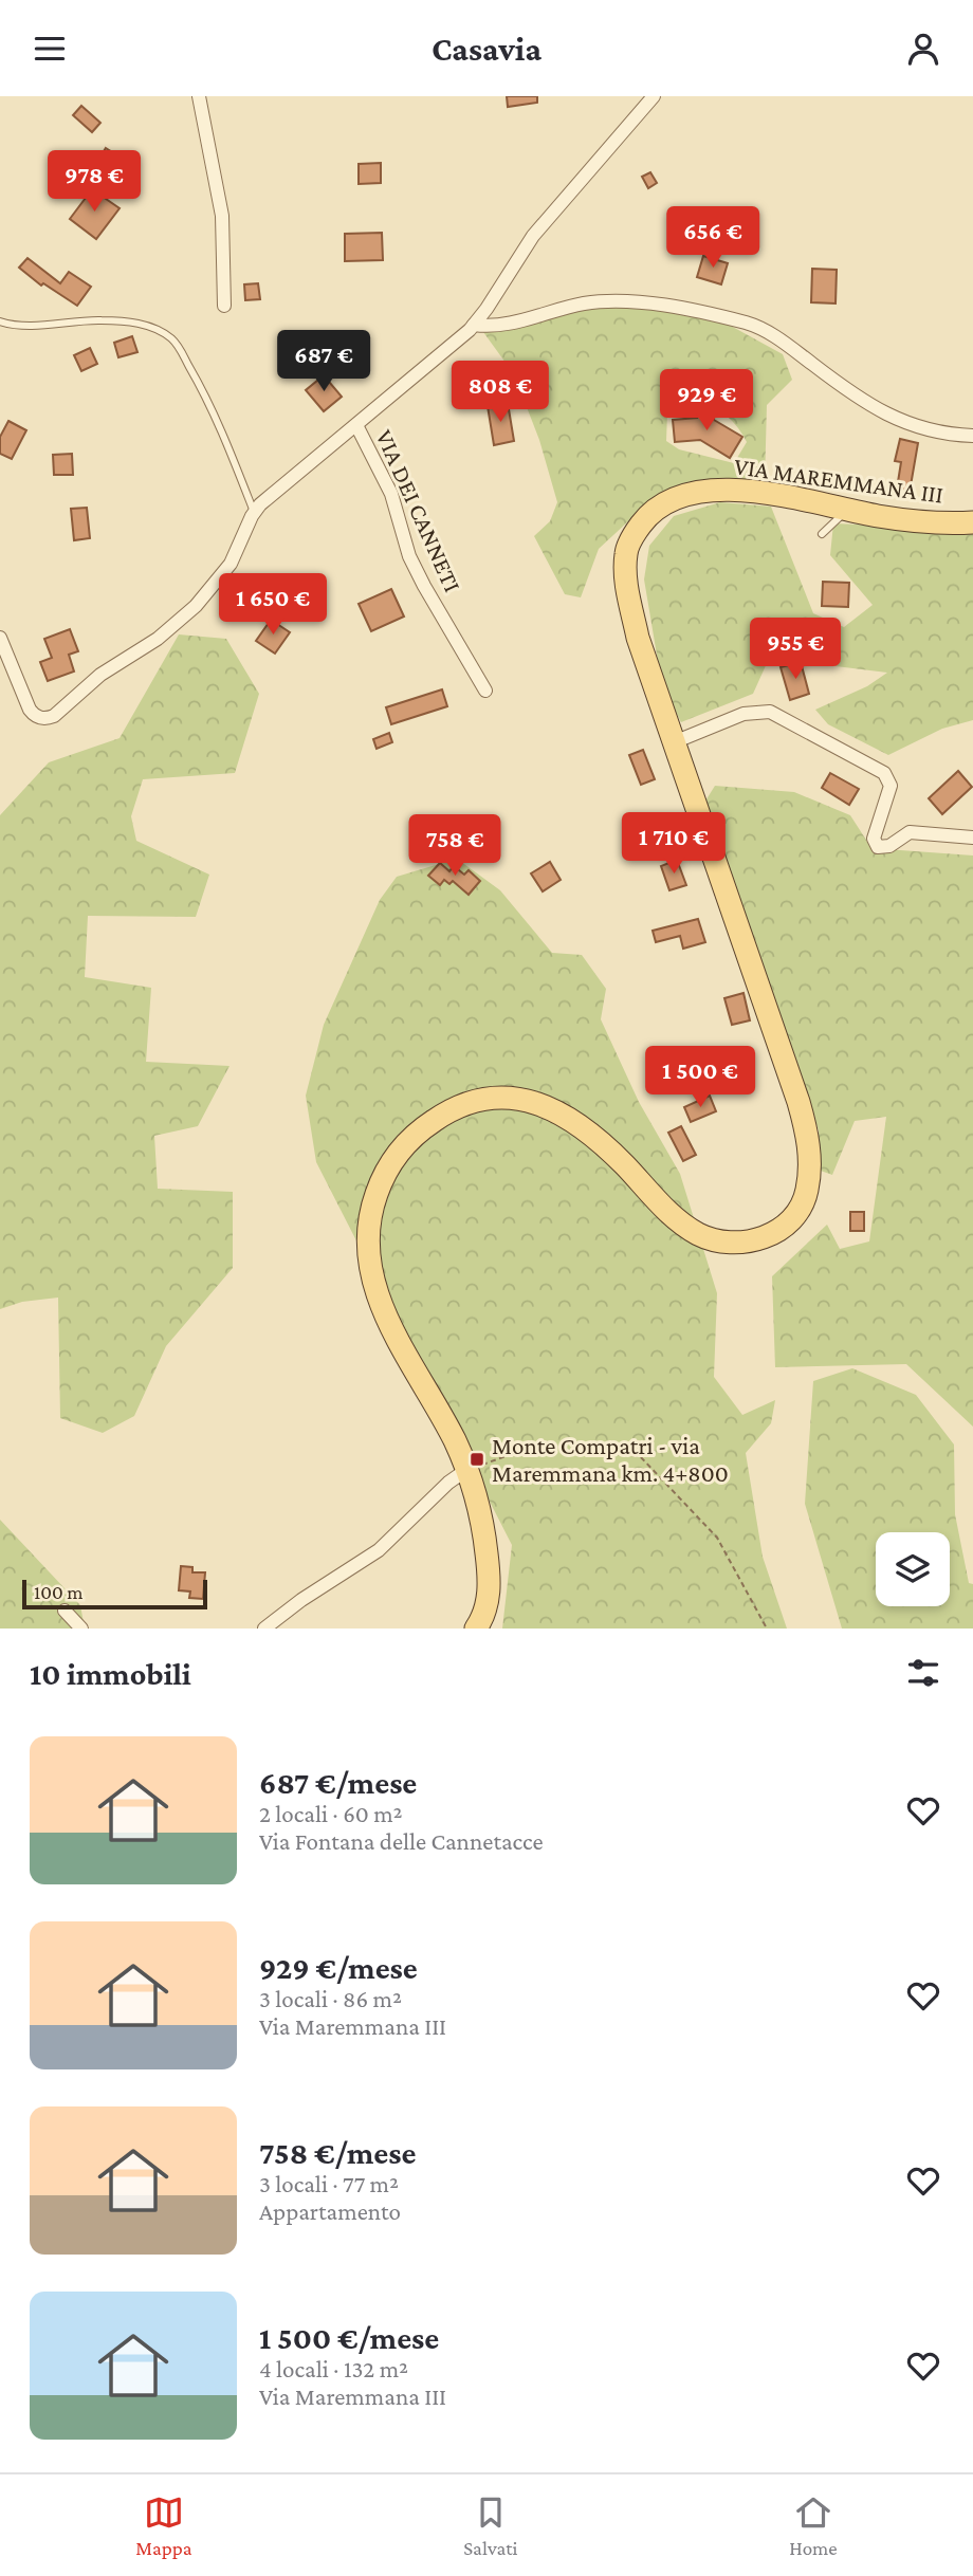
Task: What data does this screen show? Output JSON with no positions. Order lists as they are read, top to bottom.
{
  "streets": {
    "main road": ["VIA MAREMMANA III"],
    "street": ["VIA DEI CANNETI"]
  },
  "places": {
    "transit": ["Monte Compatri - via Maremmana km. 4+800"]
  },
  "scale_bar": "100 m",
  "page": {
    "header": "Casavia",
    "price": [
      "978 €",
      "656 €",
      "687 €",
      "808 €",
      "929 €",
      "1 650 €",
      "955 €",
      "1 710 €",
      "758 €",
      "1 500 €"
    ],
    "scale": "100 m",
    "heading": "10 immobili",
    "list": [
      {
        "name": "687 €/mese",
        "note": "2 locali · 60 m² · Via Fontana delle Cannetacce"
      },
      {
        "name": "929 €/mese",
        "note": "3 locali · 86 m² · Via Maremmana III"
      },
      {
        "name": "758 €/mese",
        "note": "3 locali · 77 m² · Appartamento"
      },
      {
        "name": "1 500 €/mese",
        "note": "4 locali · 132 m² · Via Maremmana III"
      }
    ],
    "tabs": ["Mappa", "Salvati", "Home"]
  }
}
